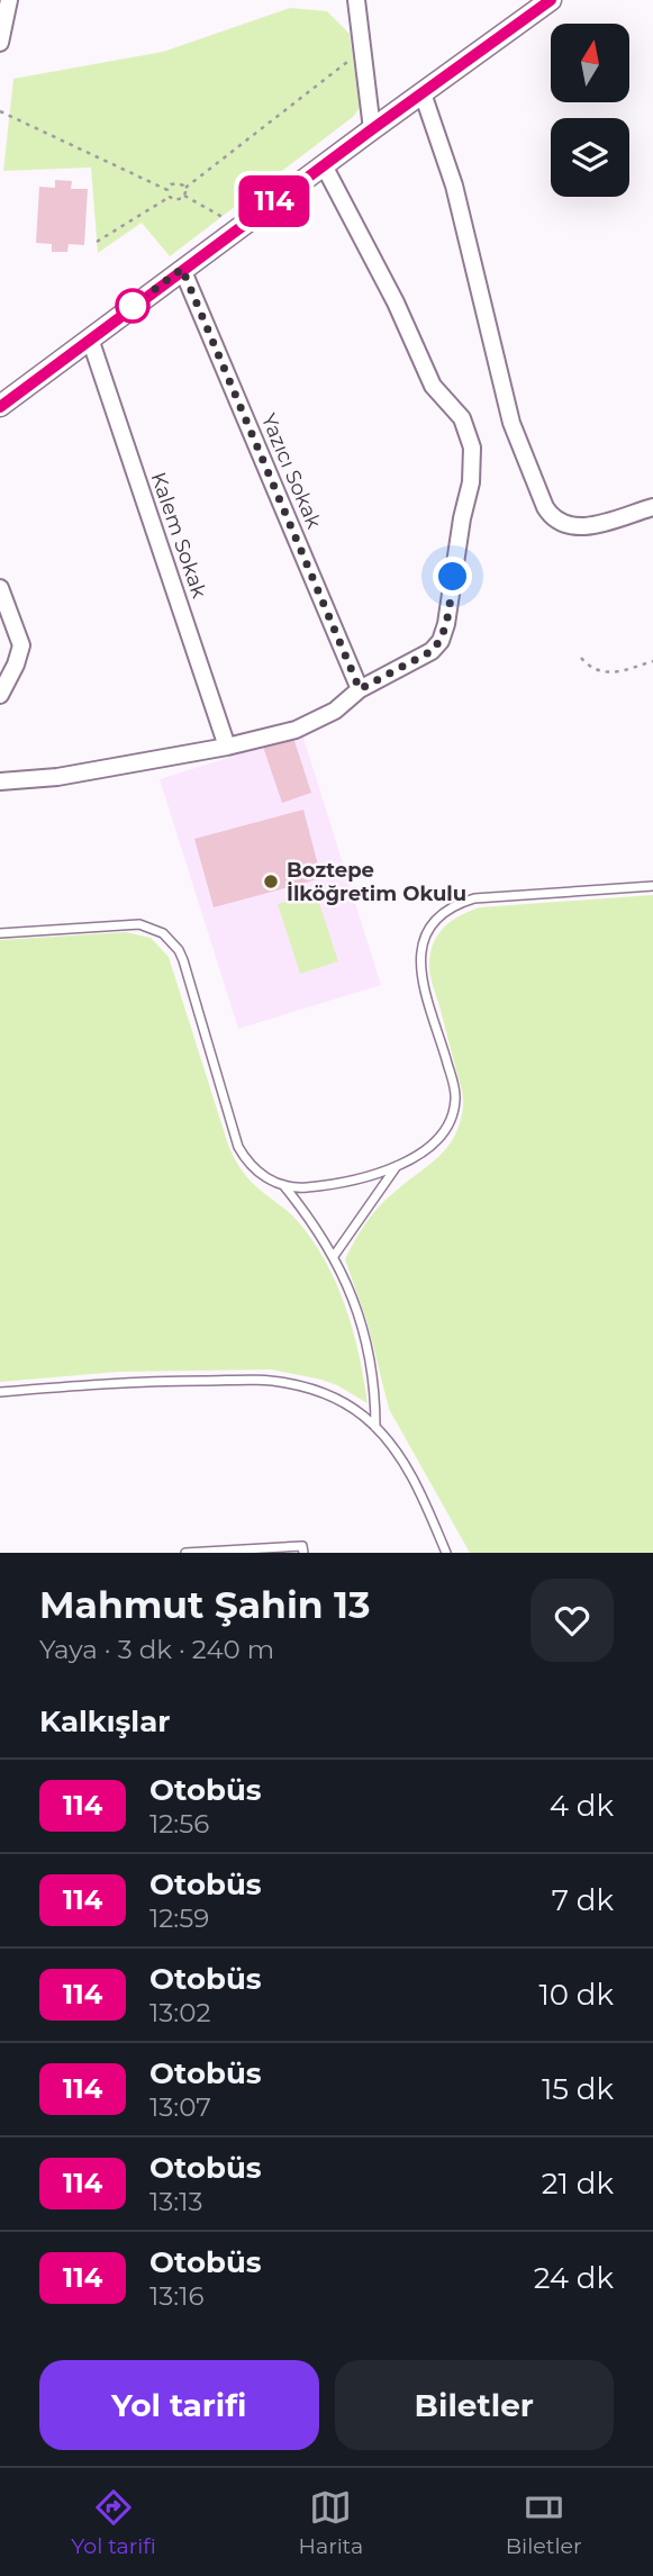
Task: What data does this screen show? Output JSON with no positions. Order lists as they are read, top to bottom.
{
  "streets": {
    "street": ["Yazıcı Sokak", "Kalem Sokak"]
  },
  "places": ["Boztepe İlköğretim Okulu"],
  "lines": ["bus line 114"],
  "north": "top",
  "page": {
    "on_map": "114",
    "heading": [
      ["Mahmut Şahin 13", "Yaya · 3 dk · 240 m"],
      "Kalkışlar"
    ],
    "list": [
      {
        "mark": "114",
        "name": "Otobüs",
        "note": "12:56",
        "value": "4 dk"
      },
      {
        "mark": "114",
        "name": "Otobüs",
        "note": "12:59",
        "value": "7 dk"
      },
      {
        "mark": "114",
        "name": "Otobüs",
        "note": "13:02",
        "value": "10 dk"
      },
      {
        "mark": "114",
        "name": "Otobüs",
        "note": "13:07",
        "value": "15 dk"
      },
      {
        "mark": "114",
        "name": "Otobüs",
        "note": "13:13",
        "value": "21 dk"
      },
      {
        "mark": "114",
        "name": "Otobüs",
        "note": "13:16",
        "value": "24 dk"
      }
    ],
    "buttons": ["Yol tarifi", "Biletler"],
    "tabs": ["Yol tarifi", "Harita", "Biletler"]
  }
}
